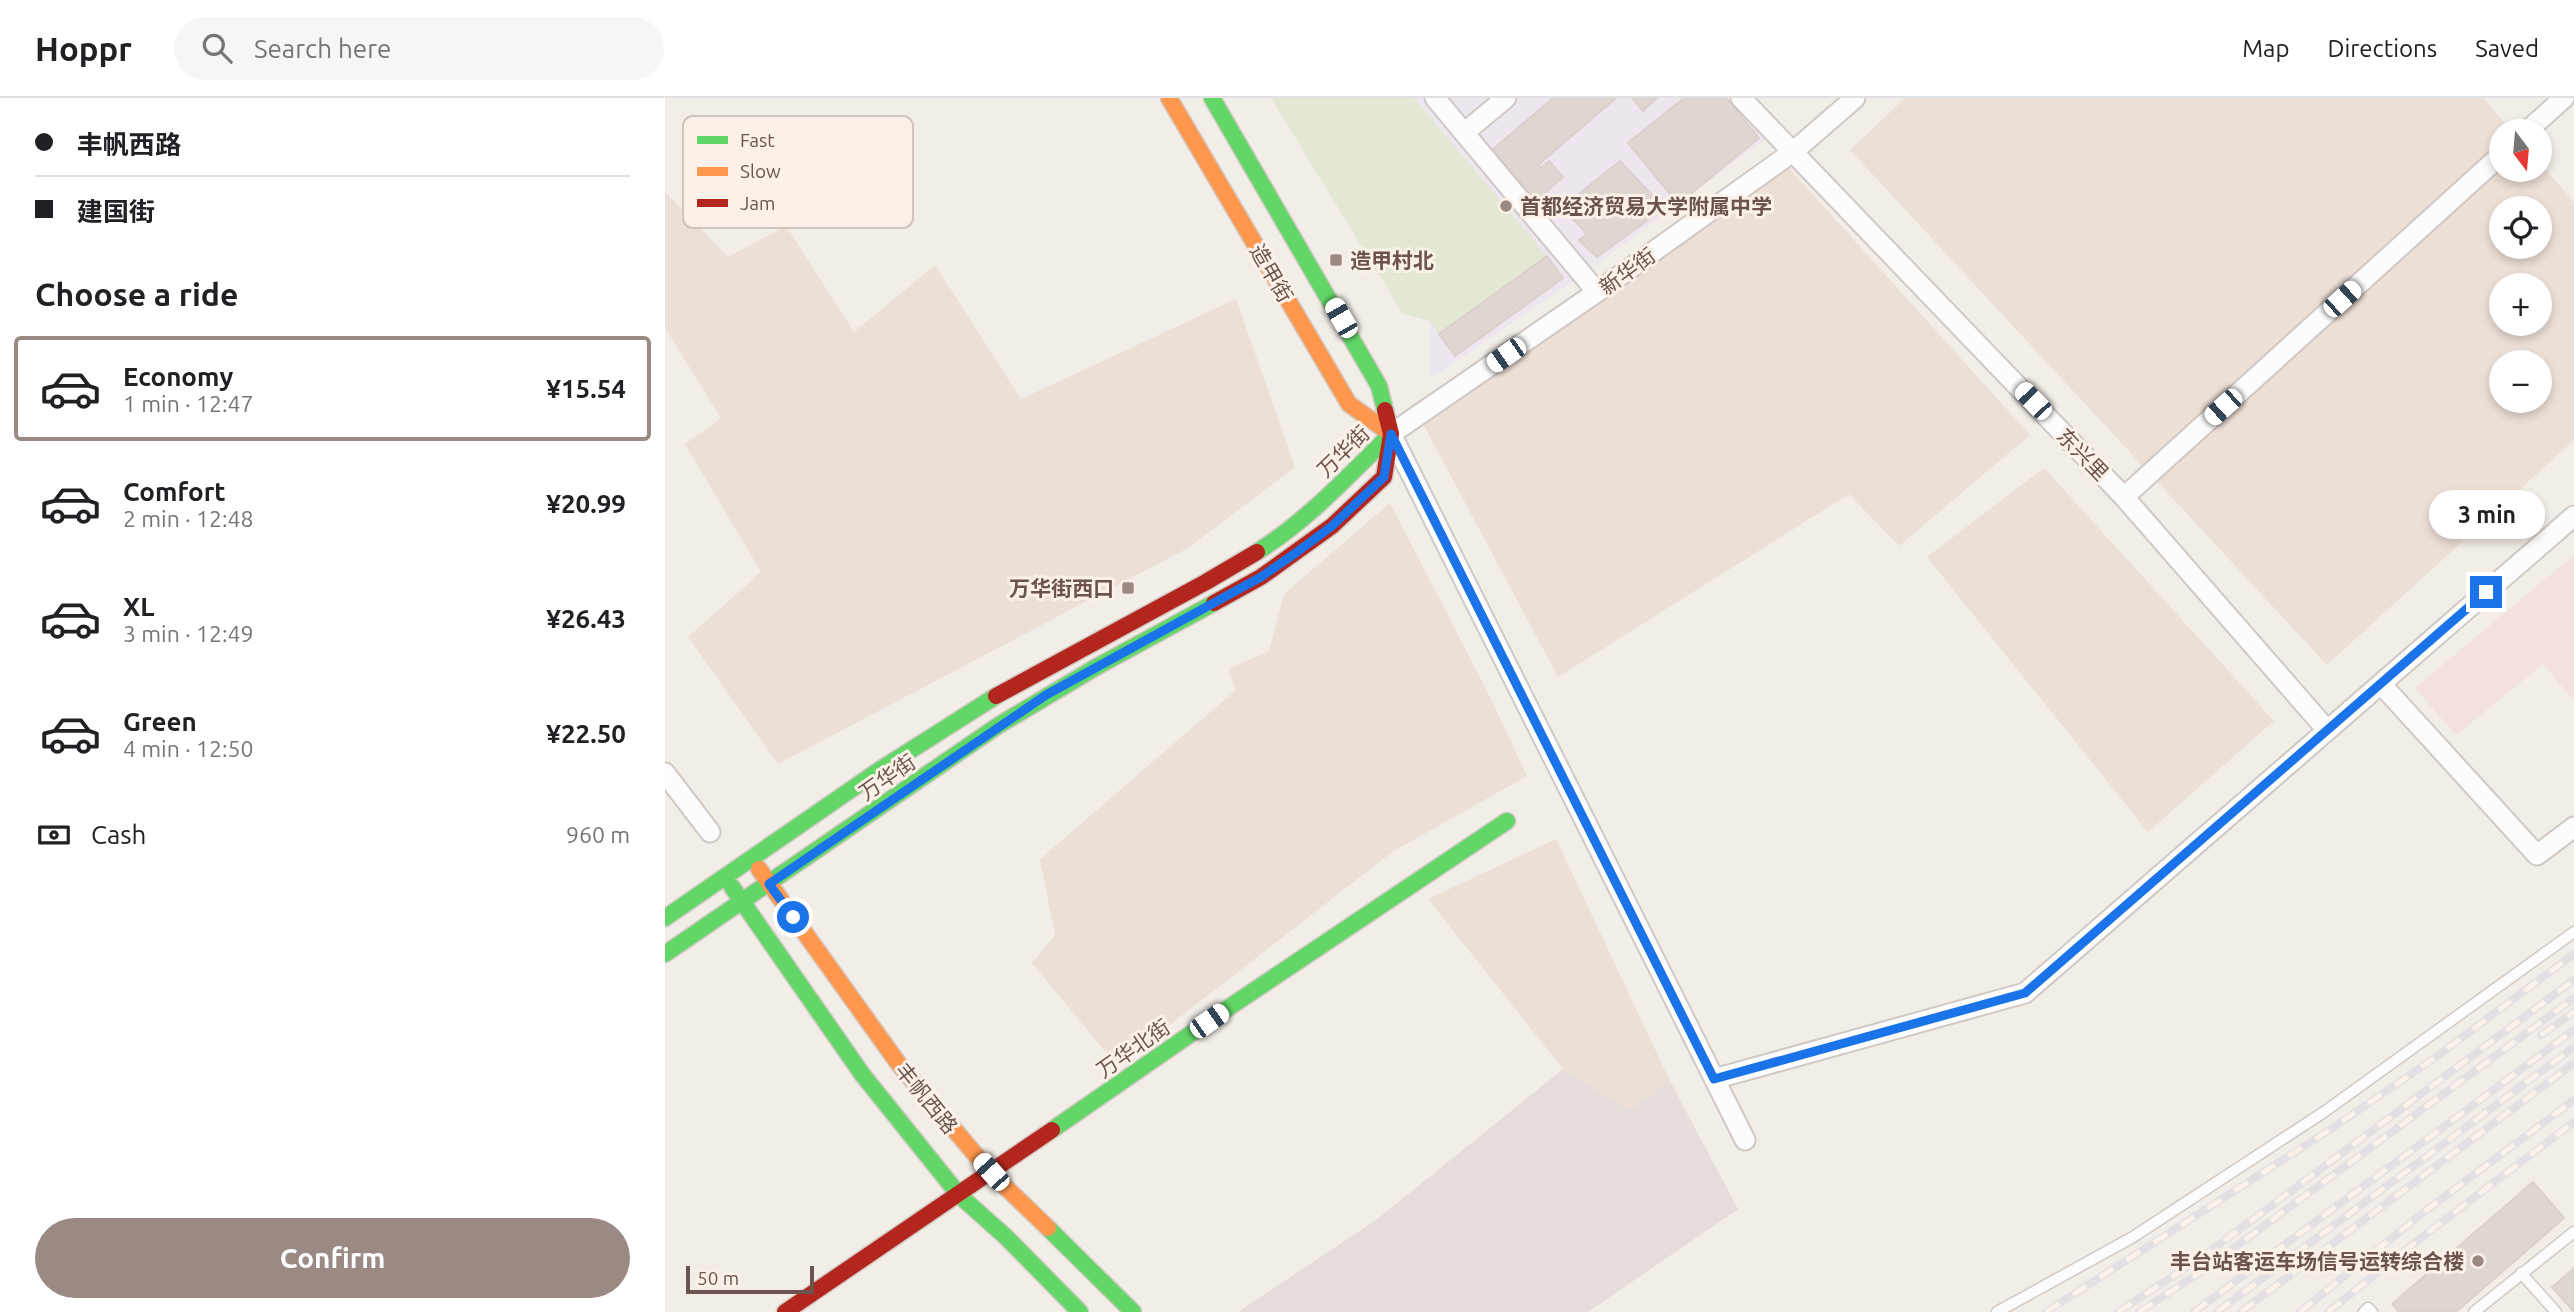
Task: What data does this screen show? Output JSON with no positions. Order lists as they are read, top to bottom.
{
  "streets": {
    "main road": [
      "造甲街",
      "万华街",
      "万华北街",
      "丰帆西路"
    ],
    "street": ["新华街", "东兴里"]
  },
  "crossings": [
    ["新华街", "造甲街"],
    ["新华街", "万华街"],
    ["新华街", "东兴里"],
    ["造甲街", "万华街"],
    ["万华街", "丰帆西路"],
    ["万华北街", "丰帆西路"]
  ],
  "places": {
    "other": ["首都经济贸易大学附属中学", "丰台站客运车场信号运转综合楼"],
    "transit": ["造甲村北", "万华街西口"]
  },
  "legend": ["Fast", "Slow", "Jam"],
  "scale_bar": "50 m",
  "north": "bottom",
  "page": {
    "header": "Hoppr",
    "search": "Search here",
    "nav": ["Map", "Directions", "Saved"],
    "banner": ["丰帆西路", "建国街"],
    "map_buttons": ["+", "−"],
    "heading": "Choose a ride",
    "list": [
      {
        "name": "Economy",
        "note": "1 min · 12:47",
        "value": "¥15.54"
      },
      {
        "name": "Comfort",
        "note": "2 min · 12:48",
        "value": "¥20.99"
      },
      {
        "name": "XL",
        "note": "3 min · 12:49",
        "value": "¥26.43"
      },
      {
        "name": "Green",
        "note": "4 min · 12:50",
        "value": "¥22.50"
      }
    ],
    "bubble": "3 min",
    "pay": ["Cash", "960 m"],
    "buttons": "Confirm",
    "scale": "50 m"
  }
}
